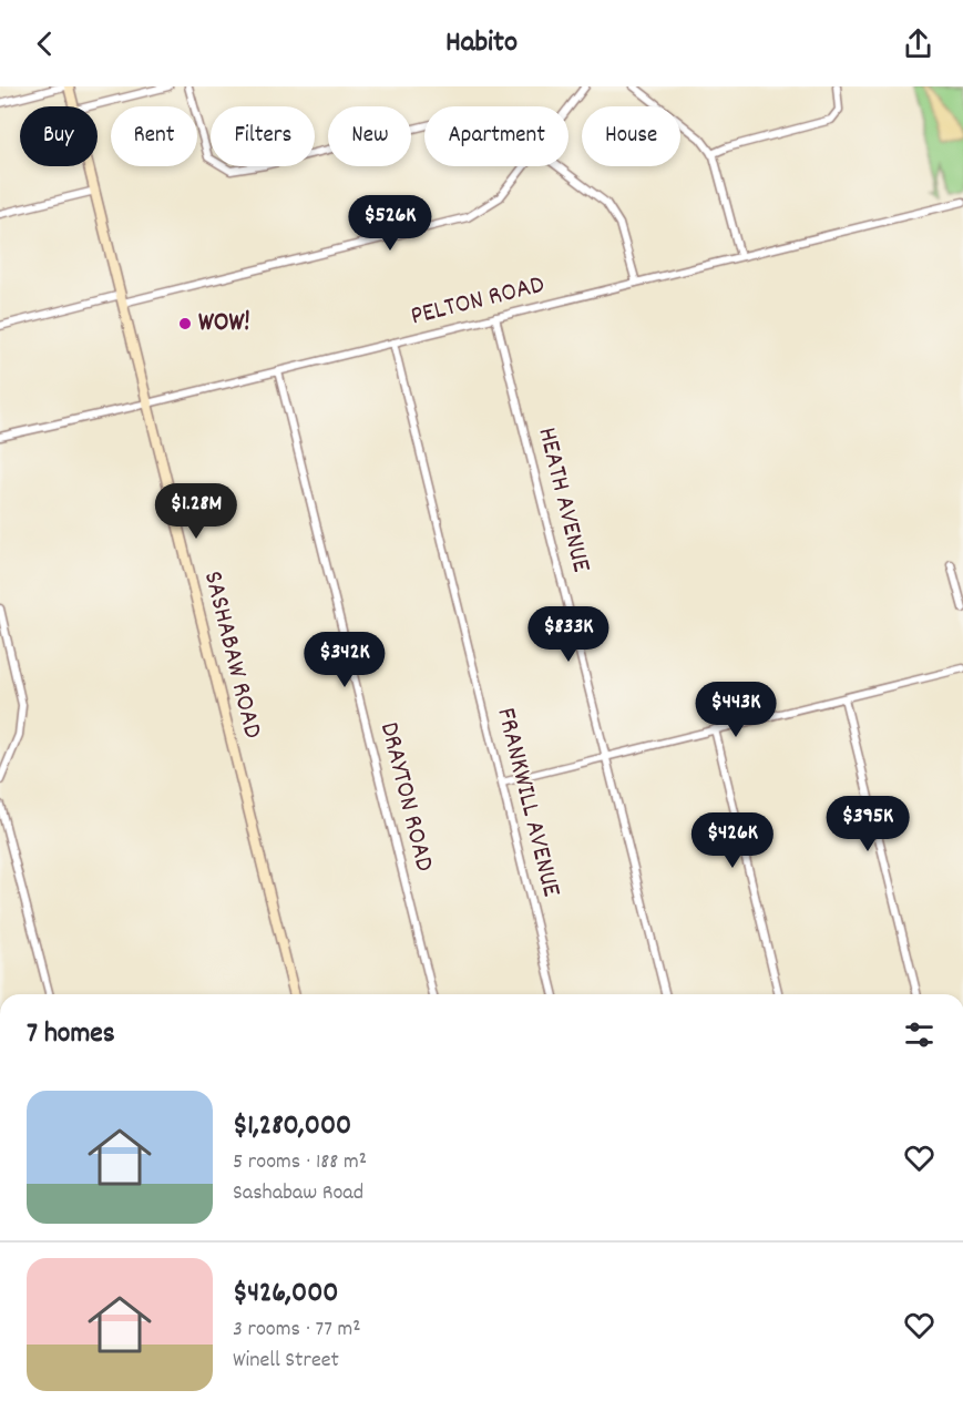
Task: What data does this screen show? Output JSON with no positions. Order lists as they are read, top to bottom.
{
  "streets": {
    "street": [
      "PELTON ROAD",
      "HEATH AVENUE",
      "SASHABAW ROAD",
      "DRAYTON ROAD",
      "FRANKWILL AVENUE"
    ]
  },
  "crossings": [
    ["PELTON ROAD", "HEATH AVENUE"],
    ["PELTON ROAD", "SASHABAW ROAD"],
    ["PELTON ROAD", "DRAYTON ROAD"],
    ["PELTON ROAD", "FRANKWILL AVENUE"]
  ],
  "places": ["WOW!"],
  "page": {
    "header": "Habito",
    "chip": [
      "Buy",
      "Rent",
      "Filters",
      "New",
      "Apartment",
      "House"
    ],
    "price": [
      "$526K",
      "$1.28M",
      "$833K",
      "$342K",
      "$443K",
      "$395K",
      "$426K"
    ],
    "heading": "7 homes",
    "list": [
      {
        "name": "$1,280,000",
        "note": "5 rooms · 188 m² · Sashabaw Road"
      },
      {
        "name": "$426,000",
        "note": "3 rooms · 77 m² · Winell Street"
      }
    ]
  }
}
